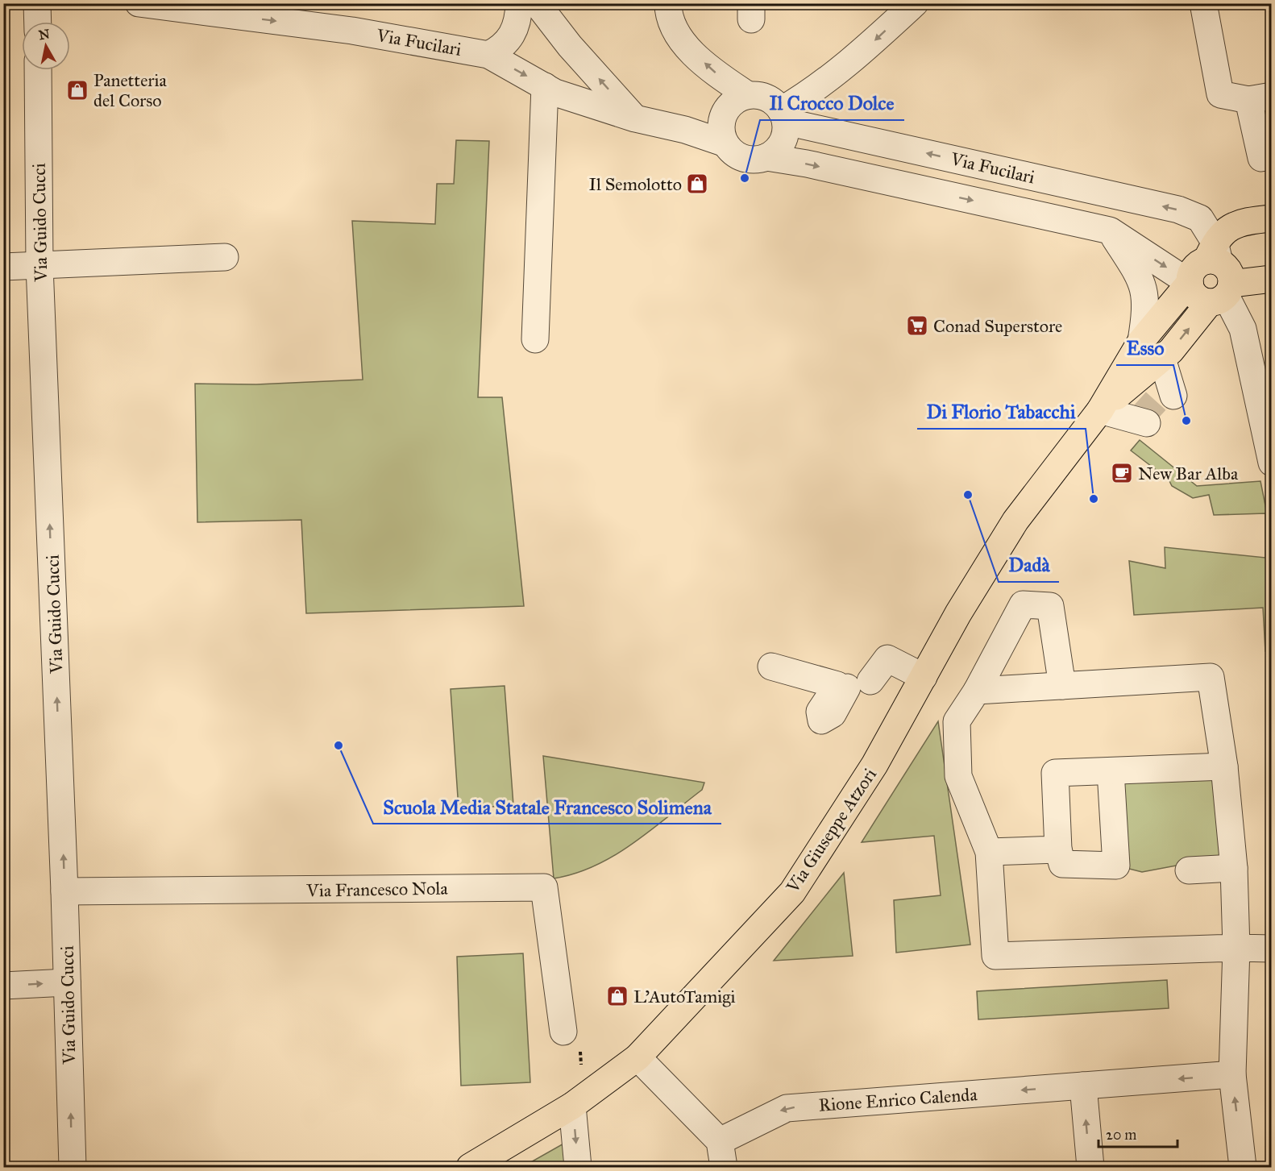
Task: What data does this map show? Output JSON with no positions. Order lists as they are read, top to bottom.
{
  "streets": {
    "main road": ["Via Giuseppe Atzori"],
    "street": [
      "Via Fucilari",
      "Via Guido Cucci",
      "Via Francesco Nola",
      "Rione Enrico Calenda"
    ]
  },
  "crossings": [
    ["Via Fucilari", "Via Giuseppe Atzori"],
    ["Via Guido Cucci", "Via Francesco Nola"]
  ],
  "one_way": ["Via Guido Cucci", "Rione Enrico Calenda"],
  "places": {
    "shop": ["Panetteria del Corso", "Il Semolotto", "L'AutoTamigi"],
    "other": [
      "Il Crocco Dolce",
      "Esso",
      "Dadà",
      "Di Florio Tabacchi",
      "Scuola Media Statale Francesco Solimena"
    ],
    "supermarket": ["Conad Superstore"],
    "cafe": ["New Bar Alba"]
  },
  "scale_bar": "20 m",
  "north": "top"
}
